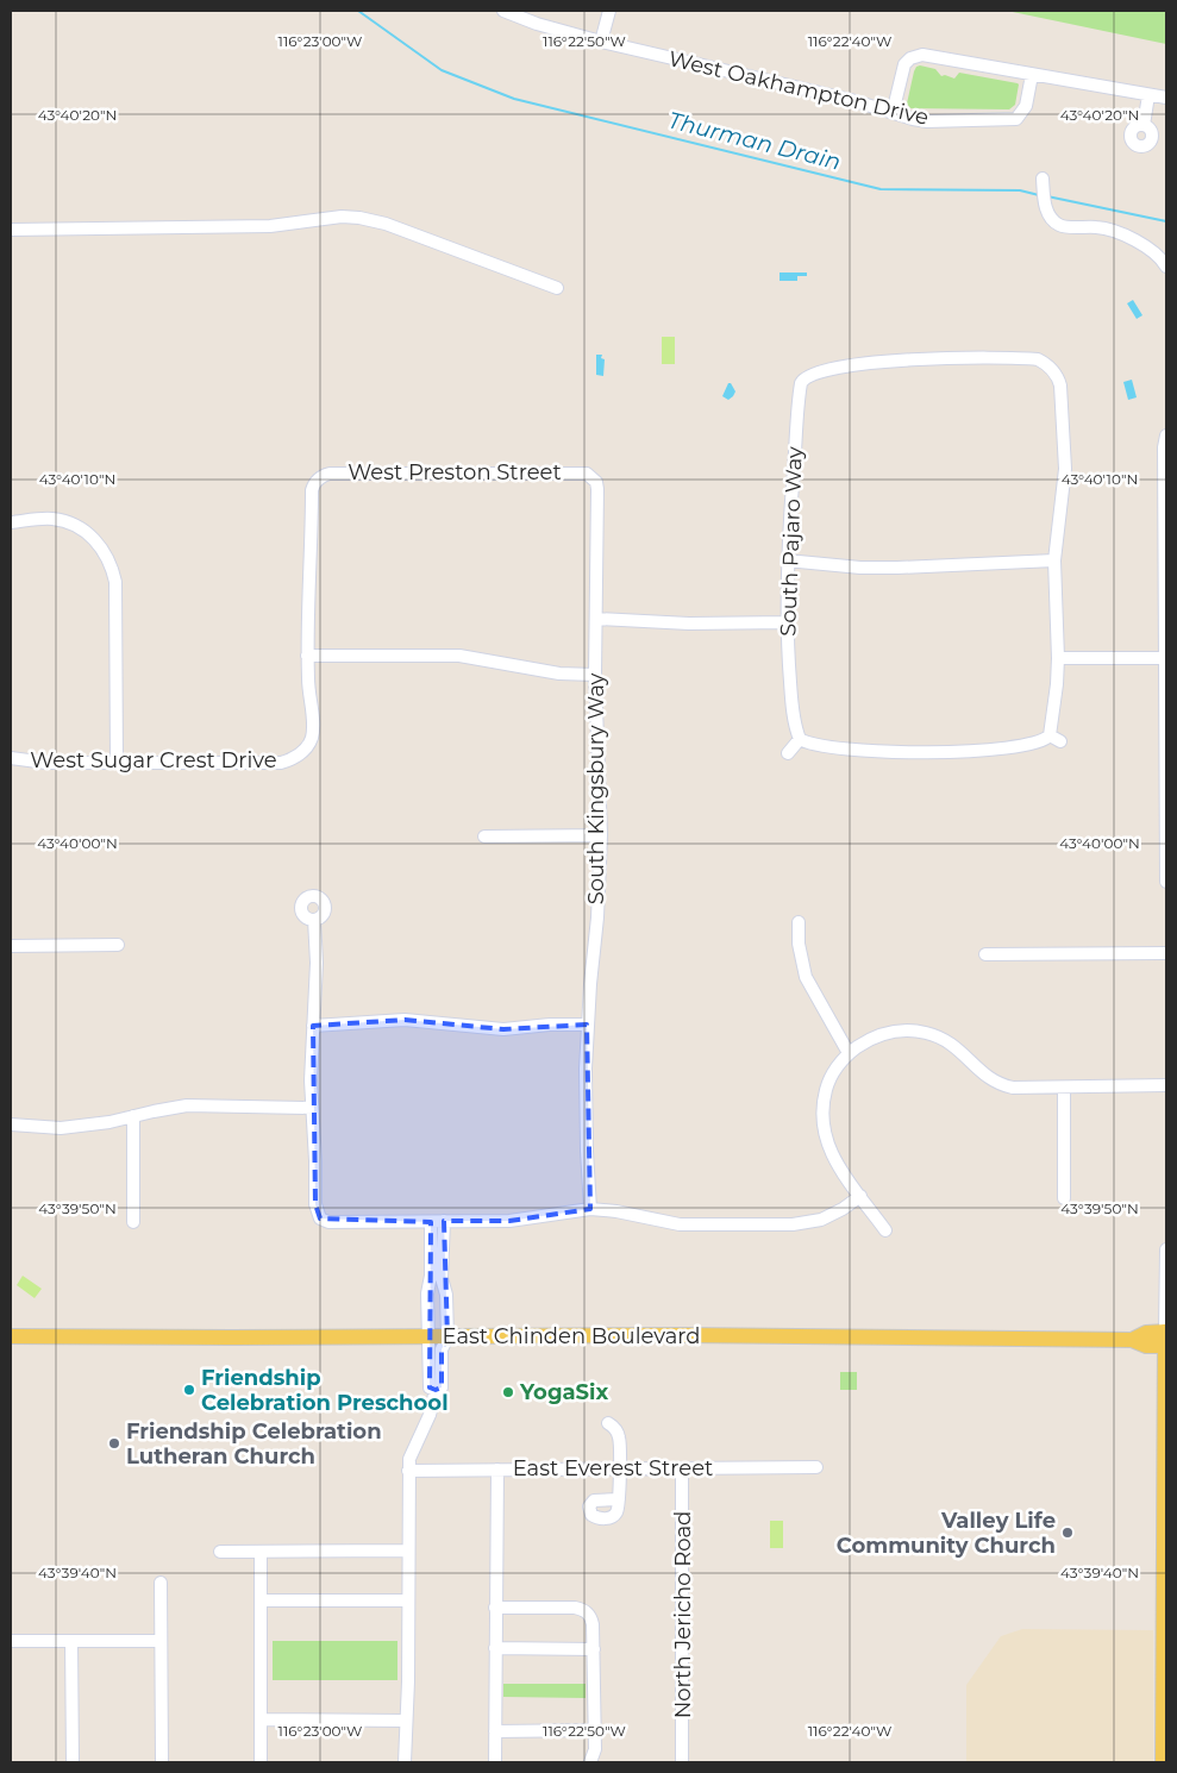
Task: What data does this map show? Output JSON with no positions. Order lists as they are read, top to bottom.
{
  "streets": {
    "main road": ["East Chinden Boulevard"],
    "street": [
      "West Oakhampton Drive",
      "West Preston Street",
      "South Pajaro Way",
      "West Sugar Crest Drive",
      "South Kingsbury Way",
      "East Everest Street",
      "North Jericho Road"
    ]
  },
  "crossings": [
    ["West Preston Street", "West Sugar Crest Drive"],
    ["West Preston Street", "South Kingsbury Way"],
    ["East Everest Street", "North Jericho Road"]
  ],
  "water": ["Thurman Drain"],
  "places": [
    "Friendship Celebration Preschool",
    "YogaSix",
    "Friendship Celebration Lutheran Church",
    "Valley Life Community Church"
  ],
  "coordinates": [
    "116°23'00\"W",
    "116°22'50\"W",
    "116°22'40\"W",
    "43°40'20\"N",
    "43°40'10\"N",
    "43°40'00\"N",
    "43°39'50\"N",
    "43°39'40\"N"
  ]
}
